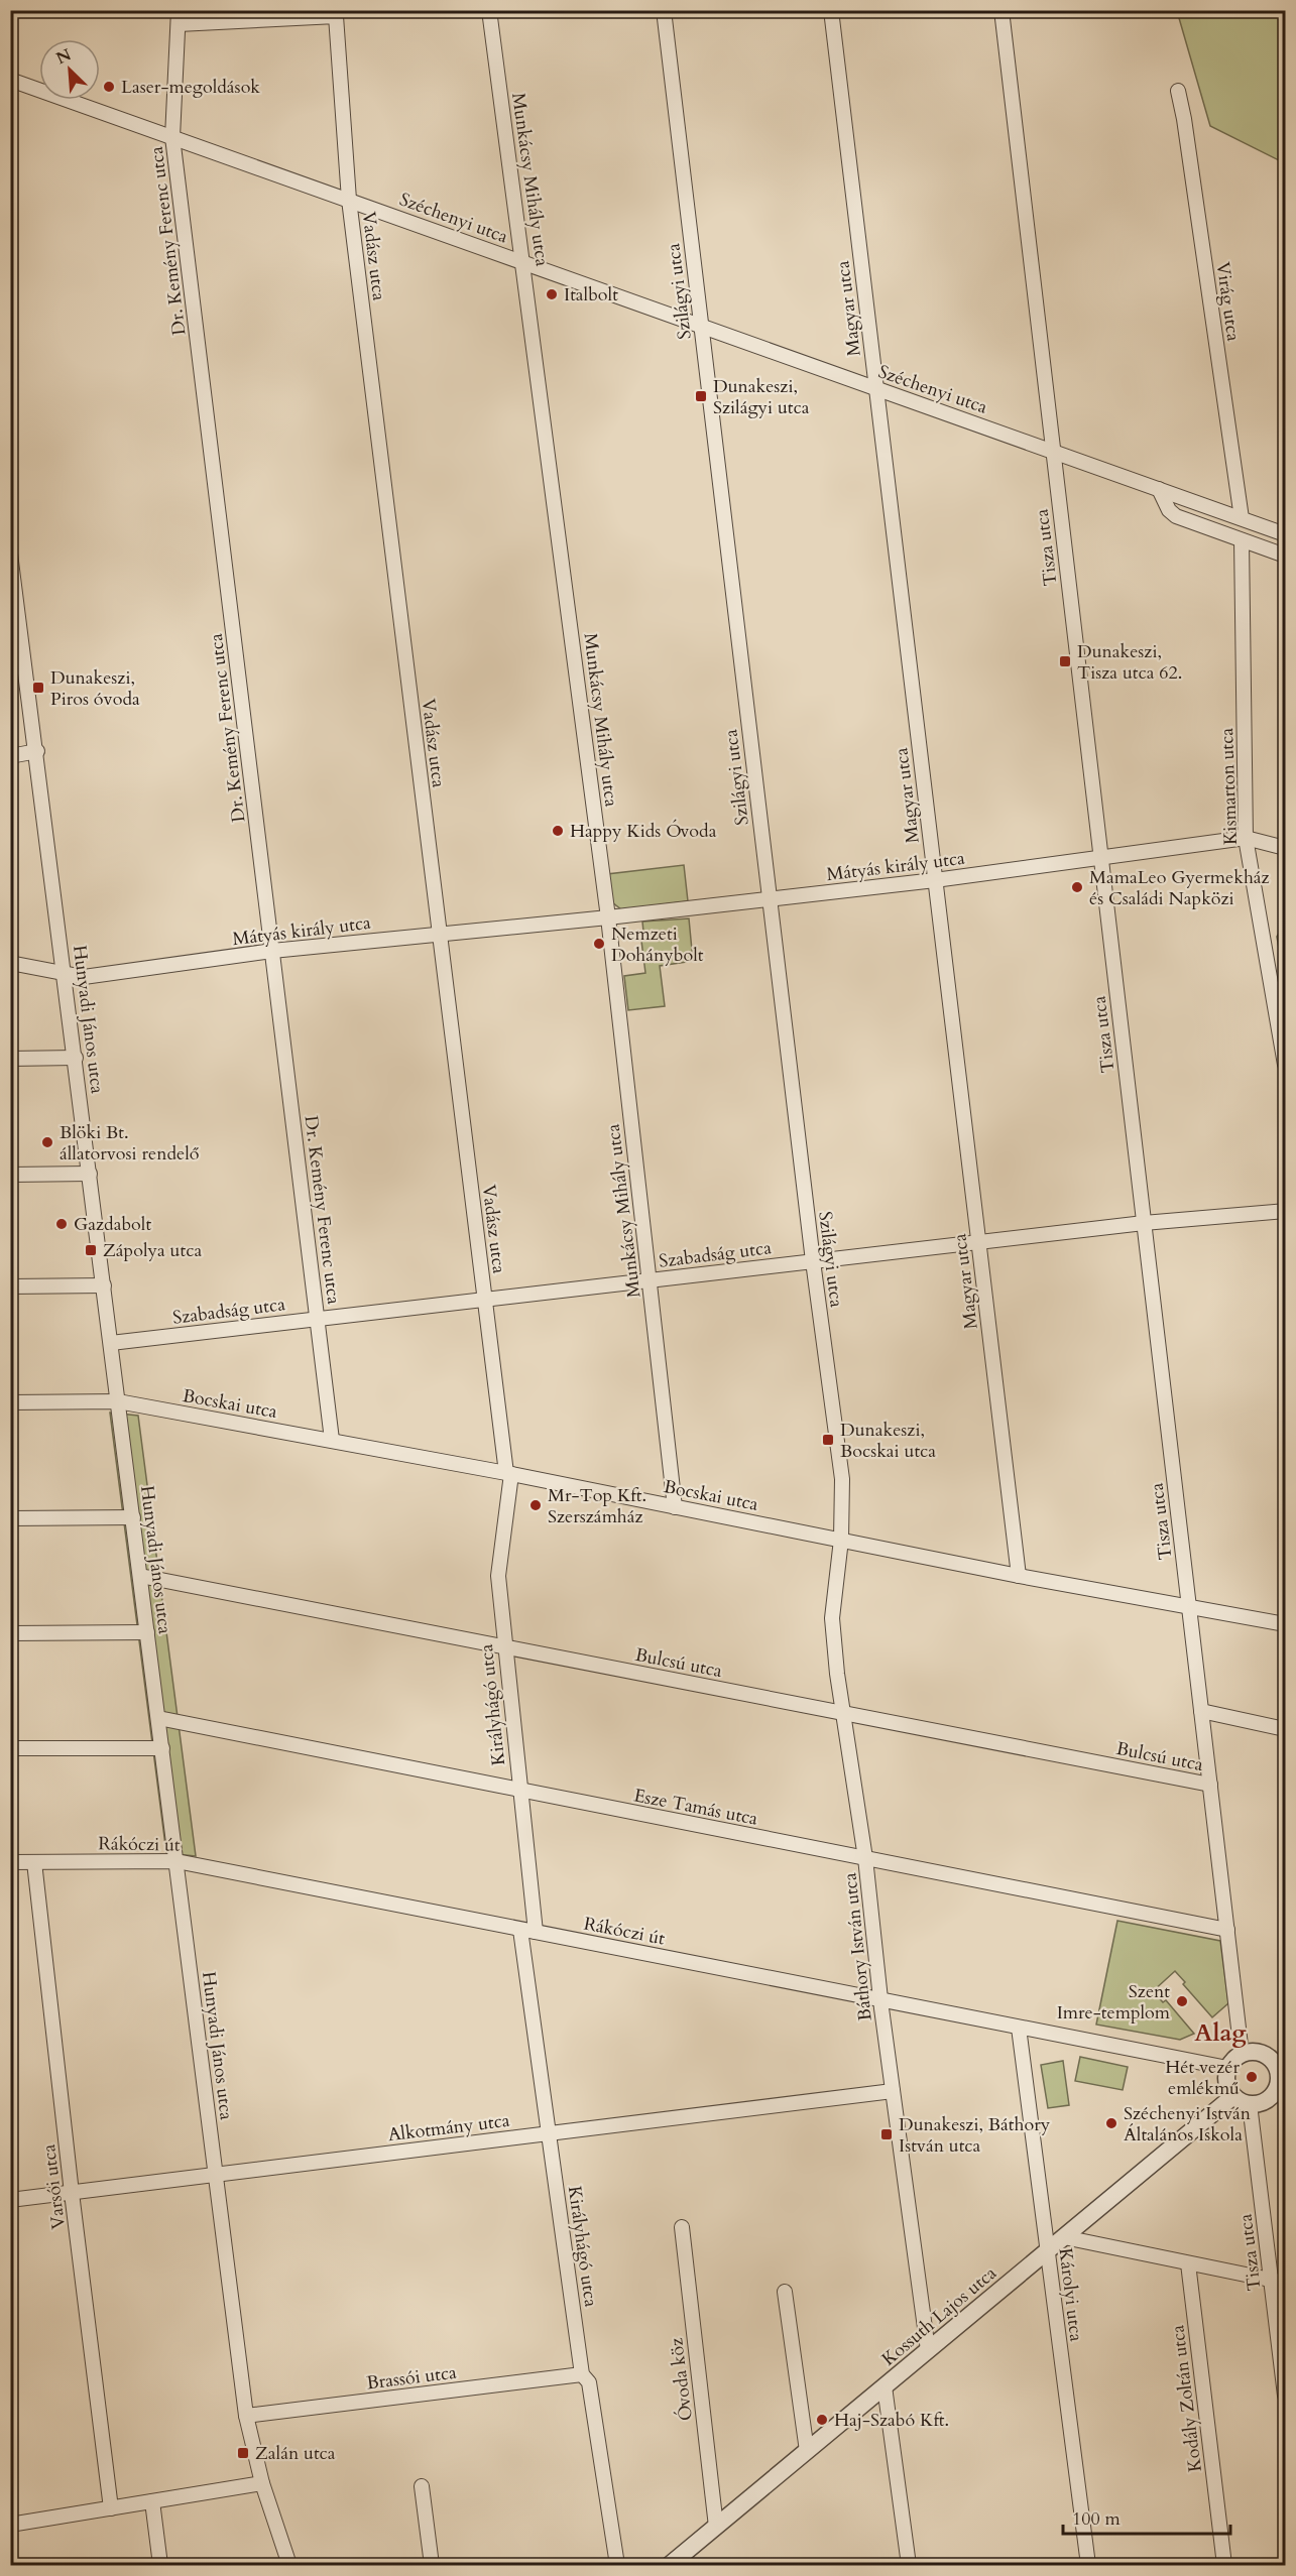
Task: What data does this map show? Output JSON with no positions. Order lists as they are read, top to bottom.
{
  "streets": {
    "street": [
      "Munkácsy Mihály utca",
      "Széchenyi utca",
      "Dr. Kemény Ferenc utca",
      "Vadász utca",
      "Szilágyi utca",
      "Virág utca",
      "Magyar utca",
      "Tisza utca",
      "Kismarton utca",
      "Mátyás király utca",
      "Hunyadi János utca",
      "Szabadság utca",
      "Bocskai utca",
      "Bulcsú utca",
      "Királyhágó utca",
      "Esze Tamás utca",
      "Rákóczi út",
      "Báthory István utca",
      "Alkotmány utca",
      "Varsói utca",
      "Károlyi utca",
      "Kossuth Lajos utca",
      "Brassói utca",
      "Óvoda köz",
      "Kodály Zoltán utca"
    ]
  },
  "crossings": [
    ["Munkácsy Mihály utca", "Széchenyi utca"],
    ["Munkácsy Mihály utca", "Mátyás király utca"],
    ["Munkácsy Mihály utca", "Szabadság utca"],
    ["Munkácsy Mihály utca", "Bocskai utca"],
    ["Széchenyi utca", "Dr. Kemény Ferenc utca"],
    ["Széchenyi utca", "Vadász utca"],
    ["Széchenyi utca", "Szilágyi utca"],
    ["Széchenyi utca", "Virág utca"],
    ["Széchenyi utca", "Magyar utca"],
    ["Széchenyi utca", "Tisza utca"],
    ["Dr. Kemény Ferenc utca", "Vadász utca"],
    ["Dr. Kemény Ferenc utca", "Mátyás király utca"],
    ["Dr. Kemény Ferenc utca", "Szabadság utca"],
    ["Dr. Kemény Ferenc utca", "Bocskai utca"],
    ["Vadász utca", "Mátyás király utca"],
    ["Vadász utca", "Szabadság utca"],
    ["Vadász utca", "Bocskai utca"],
    ["Vadász utca", "Királyhágó utca"],
    ["Szilágyi utca", "Mátyás király utca"],
    ["Szilágyi utca", "Szabadság utca"],
    ["Szilágyi utca", "Bocskai utca"],
    ["Szilágyi utca", "Báthory István utca"],
    ["Magyar utca", "Mátyás király utca"],
    ["Magyar utca", "Szabadság utca"],
    ["Magyar utca", "Bocskai utca"],
    ["Tisza utca", "Mátyás király utca"],
    ["Tisza utca", "Szabadság utca"],
    ["Tisza utca", "Bocskai utca"],
    ["Tisza utca", "Bulcsú utca"],
    ["Tisza utca", "Esze Tamás utca"],
    ["Tisza utca", "Rákóczi út"],
    ["Tisza utca", "Kossuth Lajos utca"],
    ["Kismarton utca", "Mátyás király utca"],
    ["Mátyás király utca", "Hunyadi János utca"],
    ["Hunyadi János utca", "Szabadság utca"],
    ["Hunyadi János utca", "Bocskai utca"],
    ["Hunyadi János utca", "Bulcsú utca"],
    ["Hunyadi János utca", "Esze Tamás utca"],
    ["Hunyadi János utca", "Rákóczi út"],
    ["Hunyadi János utca", "Alkotmány utca"],
    ["Hunyadi János utca", "Brassói utca"],
    ["Bocskai utca", "Királyhágó utca"],
    ["Bocskai utca", "Báthory István utca"],
    ["Bulcsú utca", "Királyhágó utca"],
    ["Bulcsú utca", "Báthory István utca"],
    ["Királyhágó utca", "Esze Tamás utca"],
    ["Királyhágó utca", "Rákóczi út"],
    ["Királyhágó utca", "Alkotmány utca"],
    ["Királyhágó utca", "Brassói utca"],
    ["Esze Tamás utca", "Báthory István utca"],
    ["Rákóczi út", "Báthory István utca"],
    ["Rákóczi út", "Varsói utca"],
    ["Rákóczi út", "Károlyi utca"],
    ["Rákóczi út", "Kossuth Lajos utca"],
    ["Báthory István utca", "Alkotmány utca"],
    ["Báthory István utca", "Kossuth Lajos utca"],
    ["Alkotmány utca", "Varsói utca"],
    ["Károlyi utca", "Kossuth Lajos utca"],
    ["Kossuth Lajos utca", "Óvoda köz"]
  ],
  "districts": ["Alag"],
  "places": {
    "other": [
      "Laser-megoldások",
      "Italbolt",
      "Happy Kids Óvoda",
      "MamaLeo Gyermekház és Családi Napközi",
      "Nemzeti Dohánybolt",
      "Blöki Bt. állatorvosi rendelő",
      "Gazdabolt",
      "Mr-Top Kft. Szerszámház",
      "Szent Imre-templom",
      "Hét vezér emlékmű",
      "Széchenyi István Általános Iskola",
      "Haj-Szabó Kft."
    ],
    "transit": [
      "Dunakeszi, Szilágyi utca",
      "Dunakeszi, Tisza utca 62.",
      "Dunakeszi, Piros óvoda",
      "Zápolya utca",
      "Dunakeszi, Bocskai utca",
      "Dunakeszi, Báthory István utca",
      "Zalán utca"
    ]
  },
  "scale_bar": "100 m",
  "north": "top left"
}
